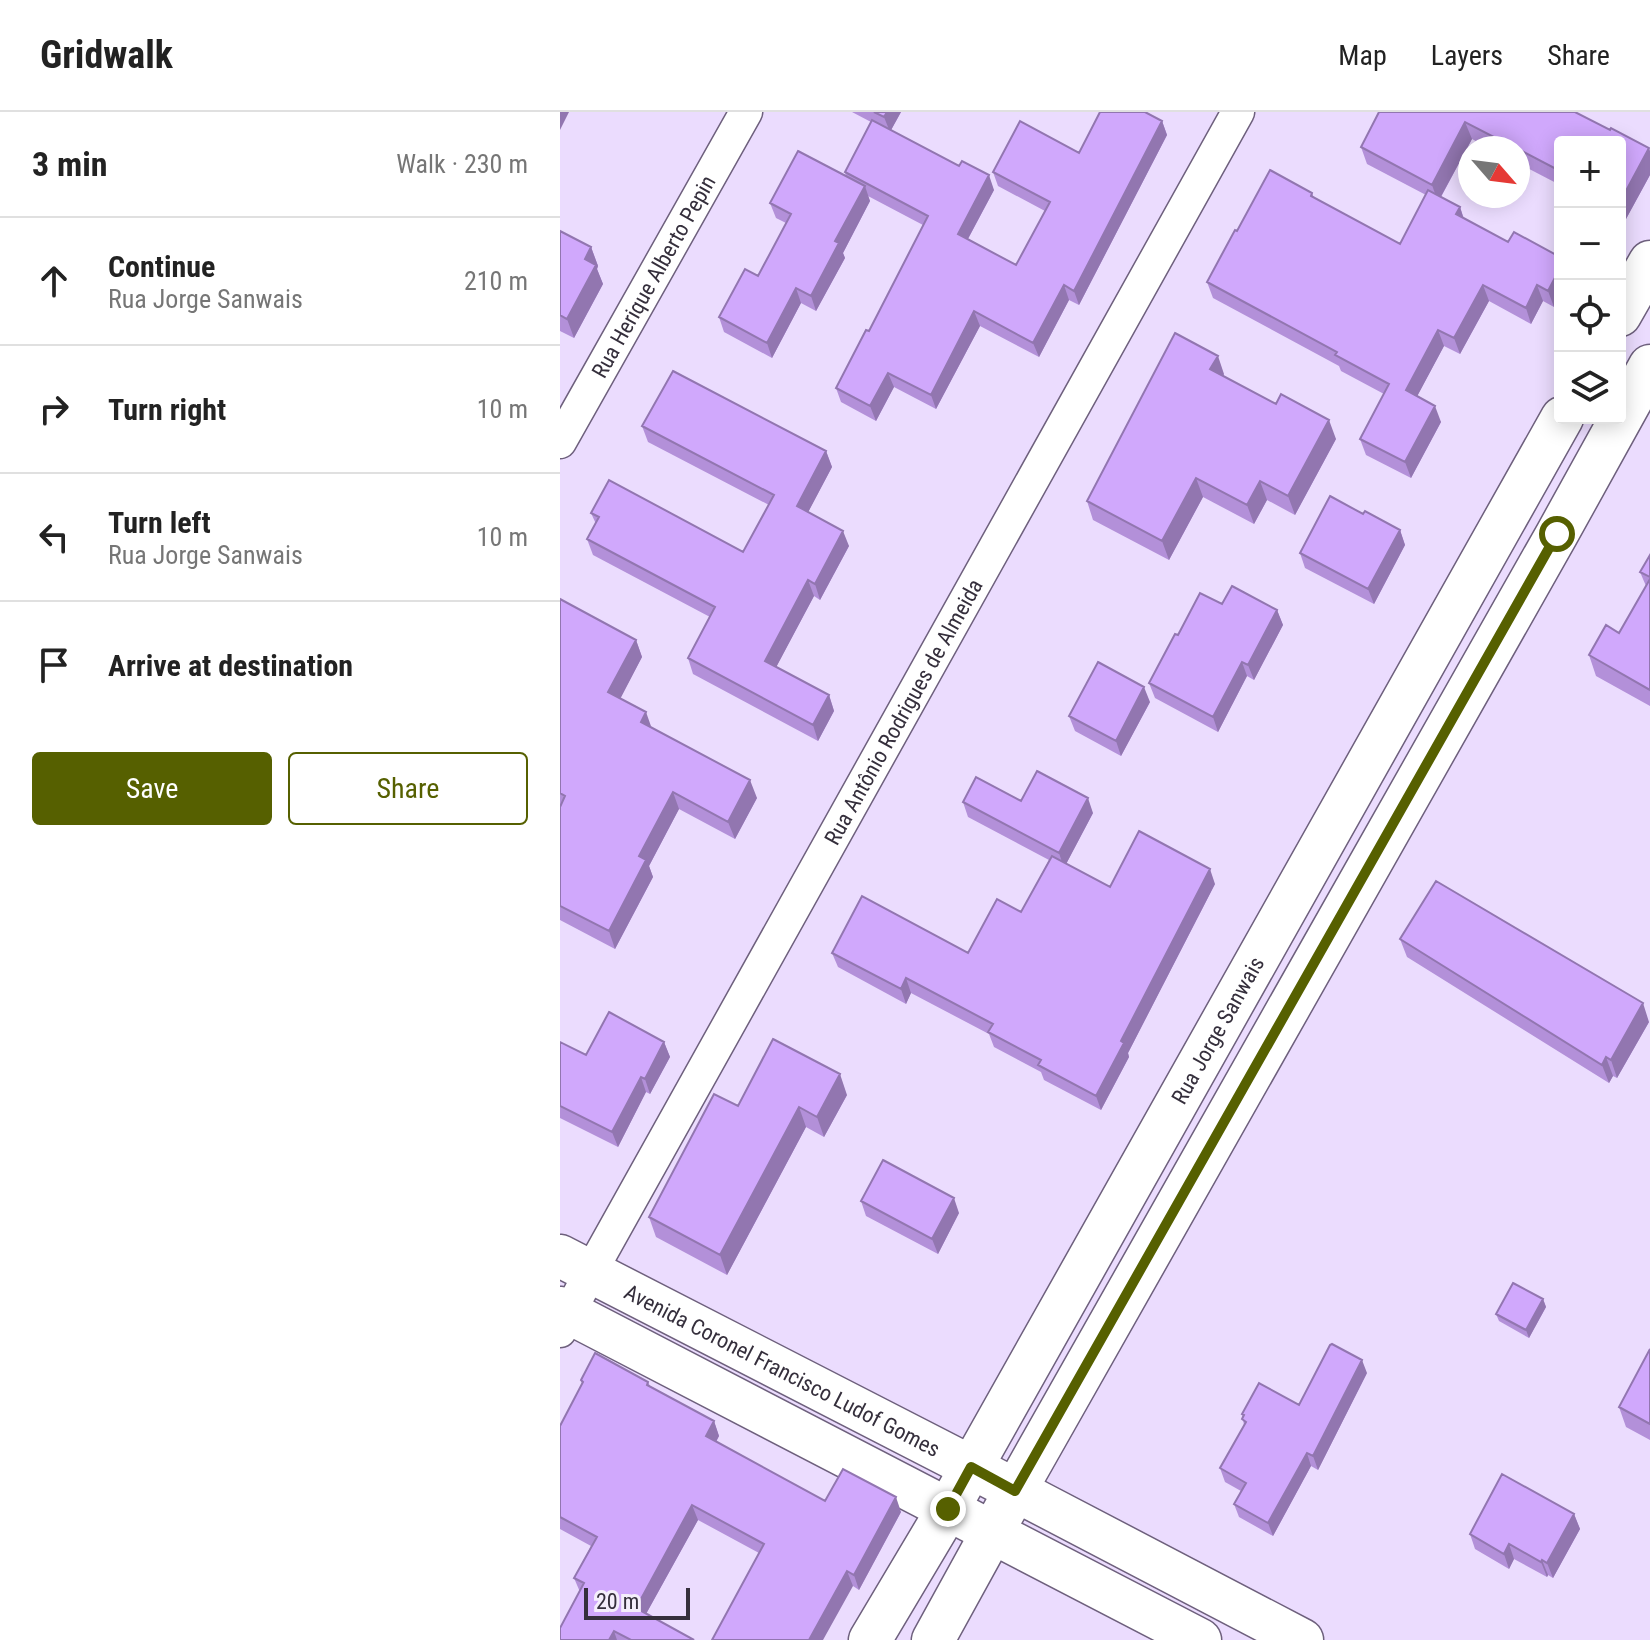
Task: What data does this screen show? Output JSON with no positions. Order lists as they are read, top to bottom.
{
  "streets": {
    "street": [
      "Rua Herique Alberto Pepin",
      "Rua Antônio Rodrigues de Almeida",
      "Rua Jorge Sanwais",
      "Avenida Coronel Francisco Ludof Gomes"
    ]
  },
  "crossings": [
    ["Rua Antônio Rodrigues de Almeida", "Avenida Coronel Francisco Ludof Gomes"],
    ["Rua Jorge Sanwais", "Avenida Coronel Francisco Ludof Gomes"]
  ],
  "scale_bar": "20 m",
  "north": "bottom right",
  "page": {
    "header": "Gridwalk",
    "nav": ["Map", "Layers", "Share"],
    "heading": ["3 min", "Walk · 230 m"],
    "map_buttons": ["+", "−"],
    "list": [
      ["Continue", "Rua Jorge Sanwais", "210 m"],
      ["Turn right", "10 m"],
      ["Turn left", "Rua Jorge Sanwais", "10 m"],
      "Arrive at destination"
    ],
    "buttons": ["Save", "Share"],
    "scale": "20 m"
  }
}
